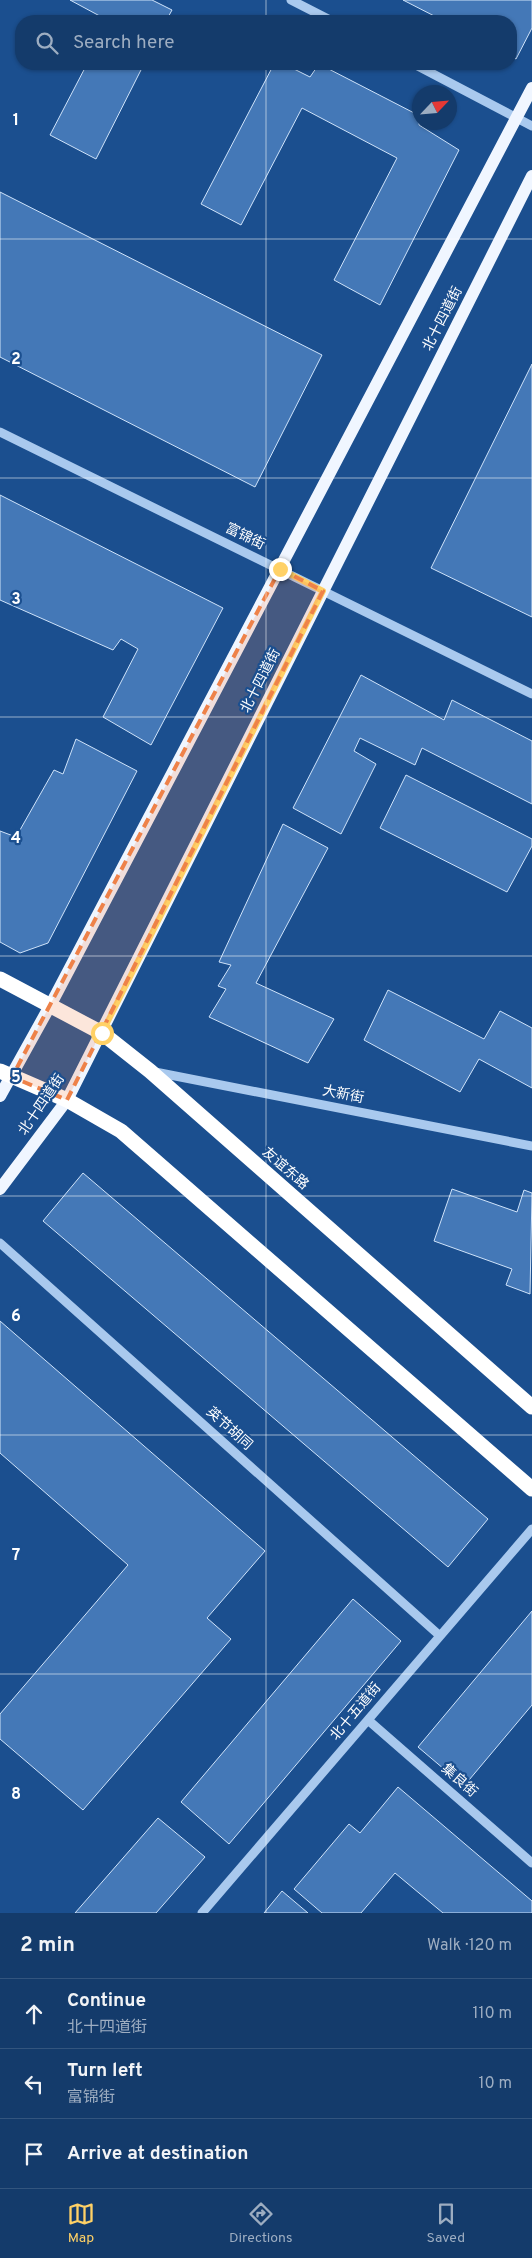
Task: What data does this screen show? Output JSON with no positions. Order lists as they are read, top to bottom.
{
  "streets": {
    "highway": ["友谊东路"],
    "main road": ["北十四道街"],
    "street": [
      "富锦街",
      "大新街",
      "英节胡同",
      "北十五道街",
      "集良街"
    ]
  },
  "crossings": [
    ["北十四道街", "富锦街"],
    ["北十四道街", "友谊东路"],
    ["大新街", "友谊东路"],
    ["英节胡同", "北十五道街"],
    ["北十五道街", "集良街"]
  ],
  "north": "top right",
  "page": {
    "search": "Search here",
    "heading": ["2 min", "Walk · 120 m"],
    "list": [
      ["Continue", "北十四道街", "110 m"],
      ["Turn left", "富锦街", "10 m"],
      "Arrive at destination"
    ],
    "nav": ["Map", "Directions", "Saved"]
  },
  "grid": {
    "rows": [
      "1",
      "2",
      "3",
      "4",
      "5",
      "6",
      "7",
      "8"
    ]
  }
}
